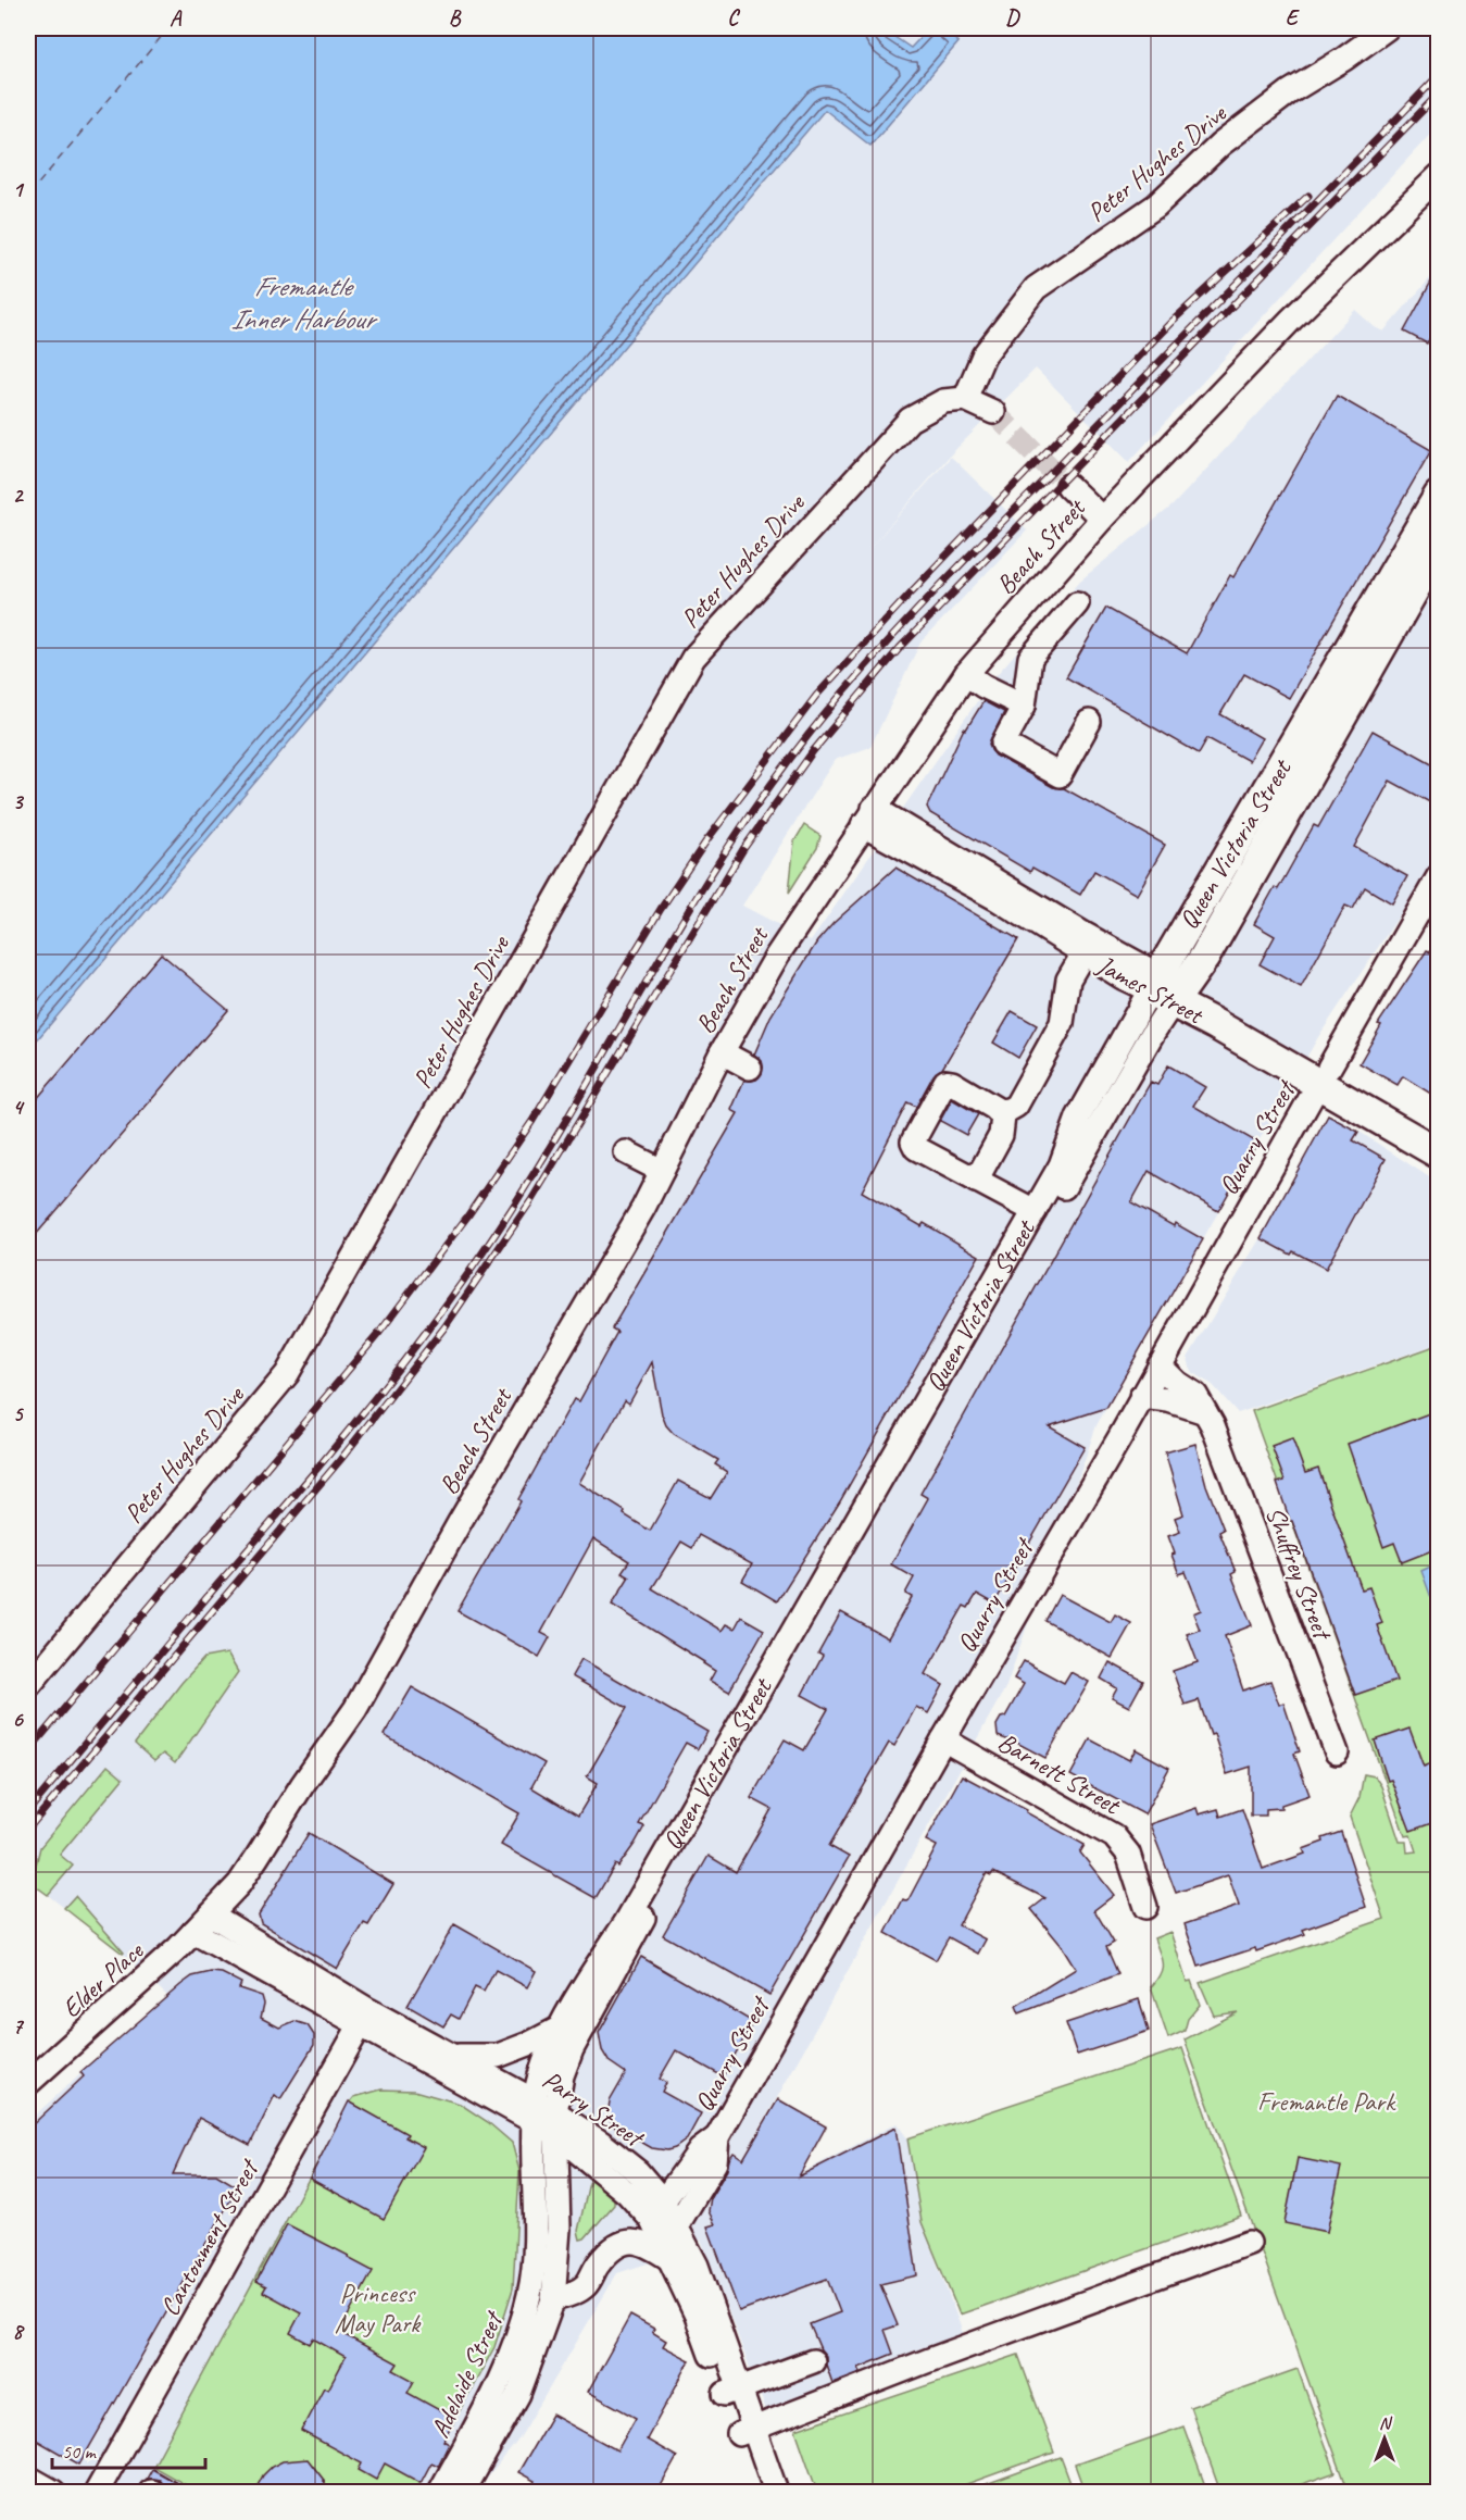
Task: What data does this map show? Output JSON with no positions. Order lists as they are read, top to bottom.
{
  "streets": {
    "main road": ["Queen Victoria Street", "James Street"],
    "street": [
      "Peter Hughes Drive",
      "Beach Street",
      "Quarry Street",
      "Shuffrey Street",
      "Barnett Street",
      "Elder Place",
      "Parry Street",
      "Cantonment Street",
      "Adelaide Street"
    ]
  },
  "crossings": [
    ["Beach Street", "James Street"],
    ["Beach Street", "Elder Place"],
    ["Beach Street", "Parry Street"],
    ["Queen Victoria Street", "James Street"],
    ["Queen Victoria Street", "Parry Street"],
    ["Queen Victoria Street", "Adelaide Street"],
    ["James Street", "Quarry Street"],
    ["Quarry Street", "Shuffrey Street"],
    ["Quarry Street", "Barnett Street"],
    ["Quarry Street", "Parry Street"],
    ["Elder Place", "Parry Street"],
    ["Parry Street", "Cantonment Street"],
    ["Parry Street", "Adelaide Street"]
  ],
  "water": ["Fremantle Inner Harbour"],
  "parks": ["Fremantle Park", "Princess May Park"],
  "scale_bar": "50 m",
  "north": "top",
  "grid": {
    "columns": [
      "A",
      "B",
      "C",
      "D",
      "E"
    ],
    "rows": [
      "1",
      "2",
      "3",
      "4",
      "5",
      "6",
      "7",
      "8"
    ]
  }
}
